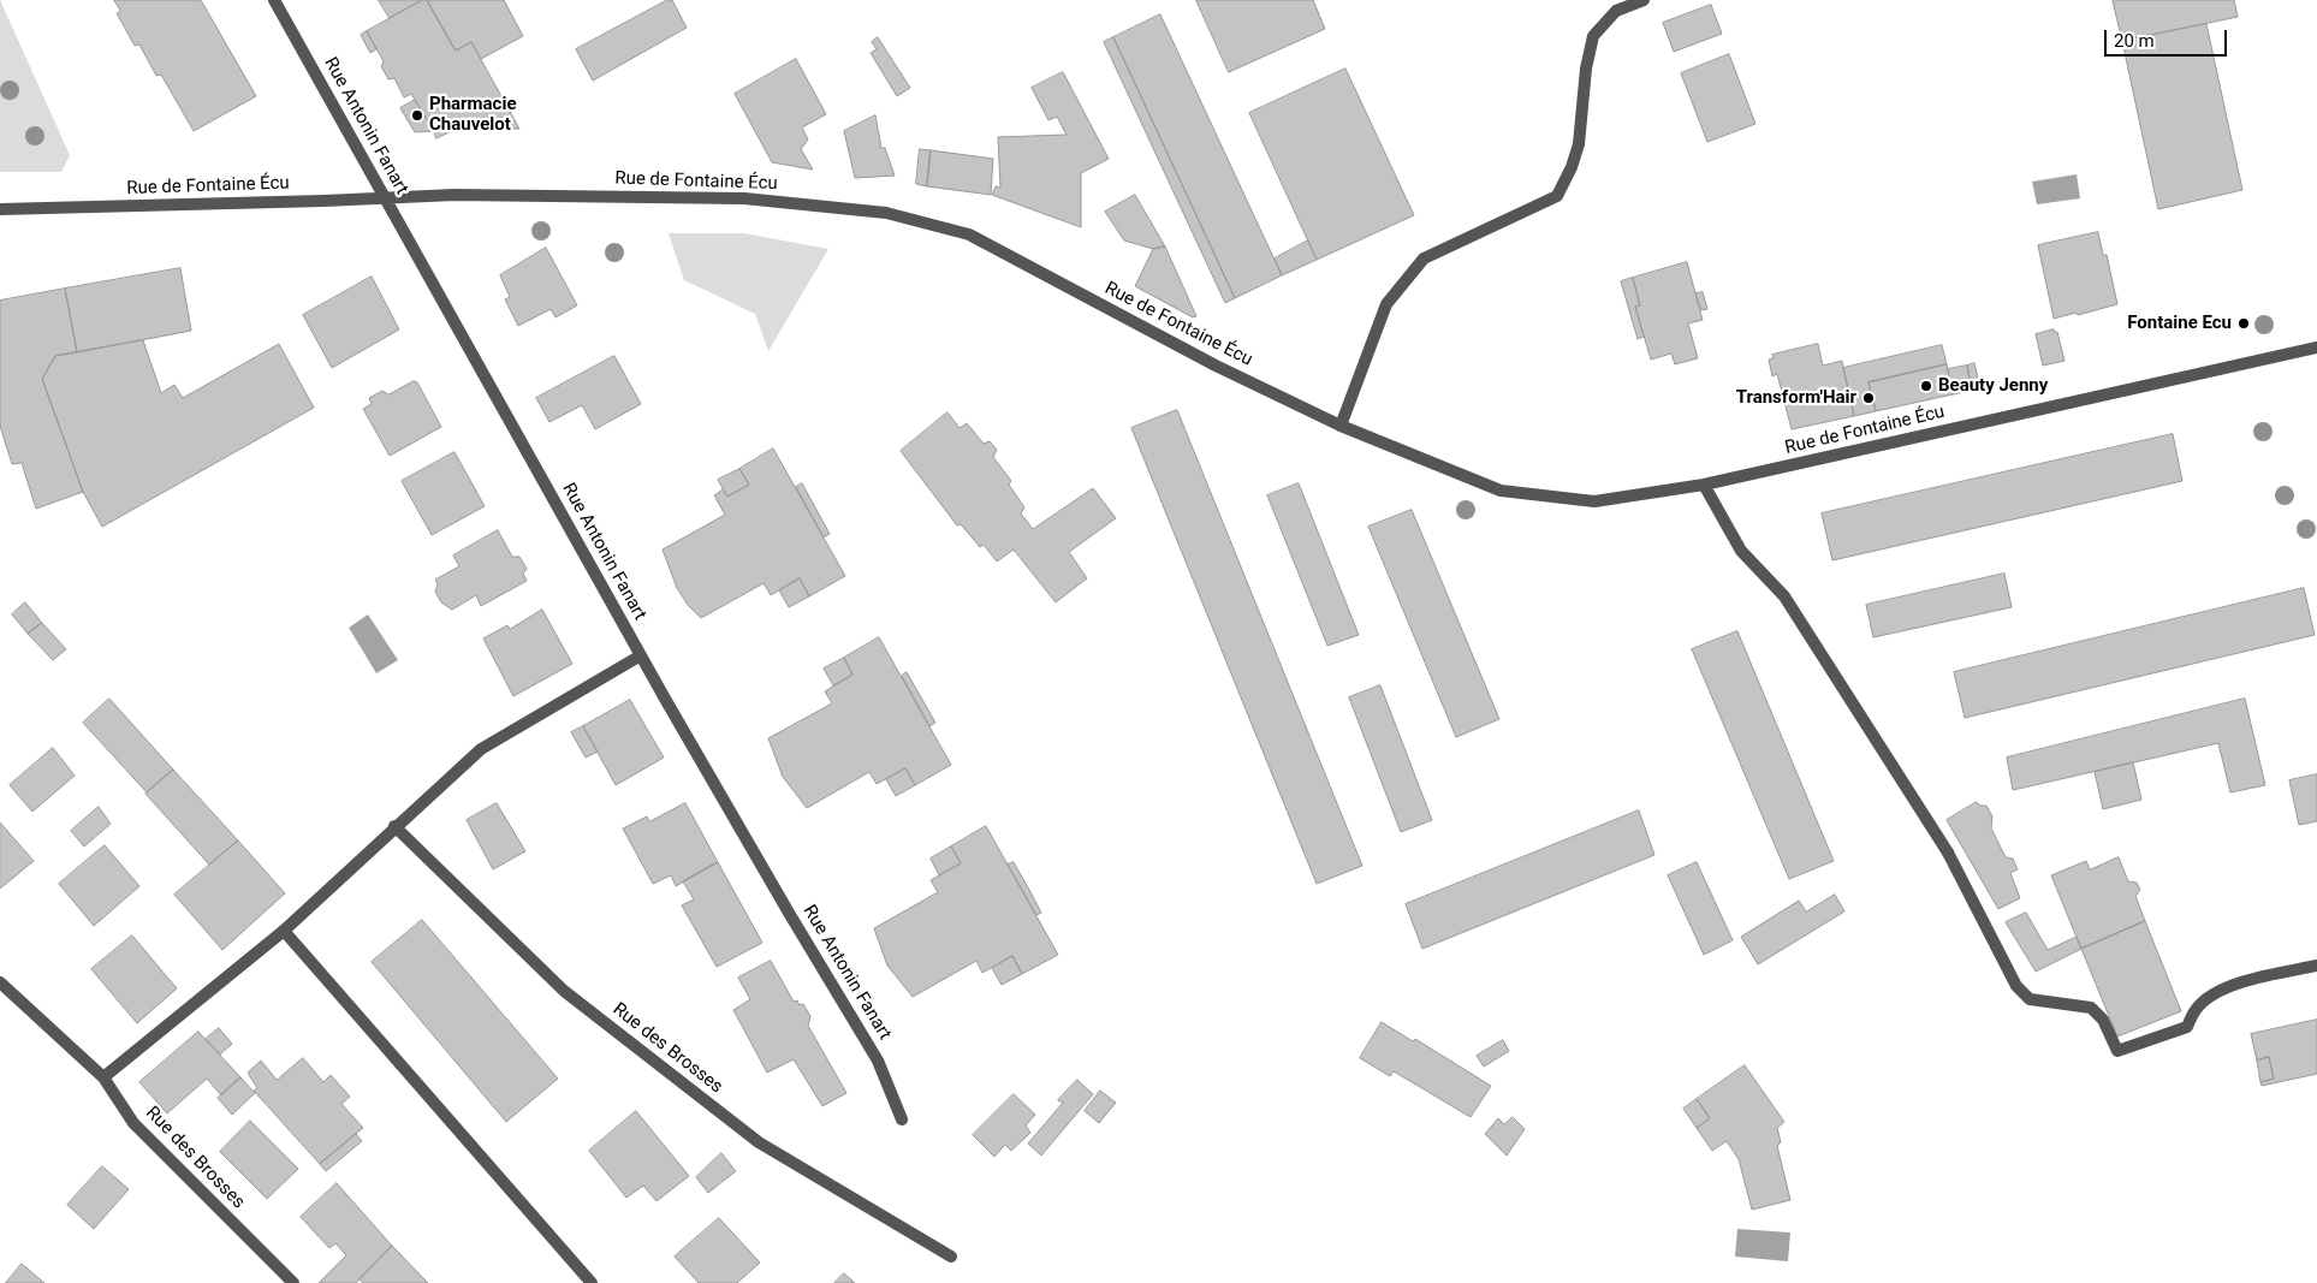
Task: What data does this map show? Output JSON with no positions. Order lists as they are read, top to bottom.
{
  "streets": {
    "street": ["Rue Antonin Fanart", "Rue de Fontaine Écu", "Rue des Brosses"]
  },
  "crossings": [
    ["Rue Antonin Fanart", "Rue de Fontaine Écu"]
  ],
  "places": [
    "Pharmacie Chauvelot",
    "Fontaine Ecu",
    "Beauty Jenny",
    "Transform'Hair"
  ],
  "scale_bar": "20 m"
}
